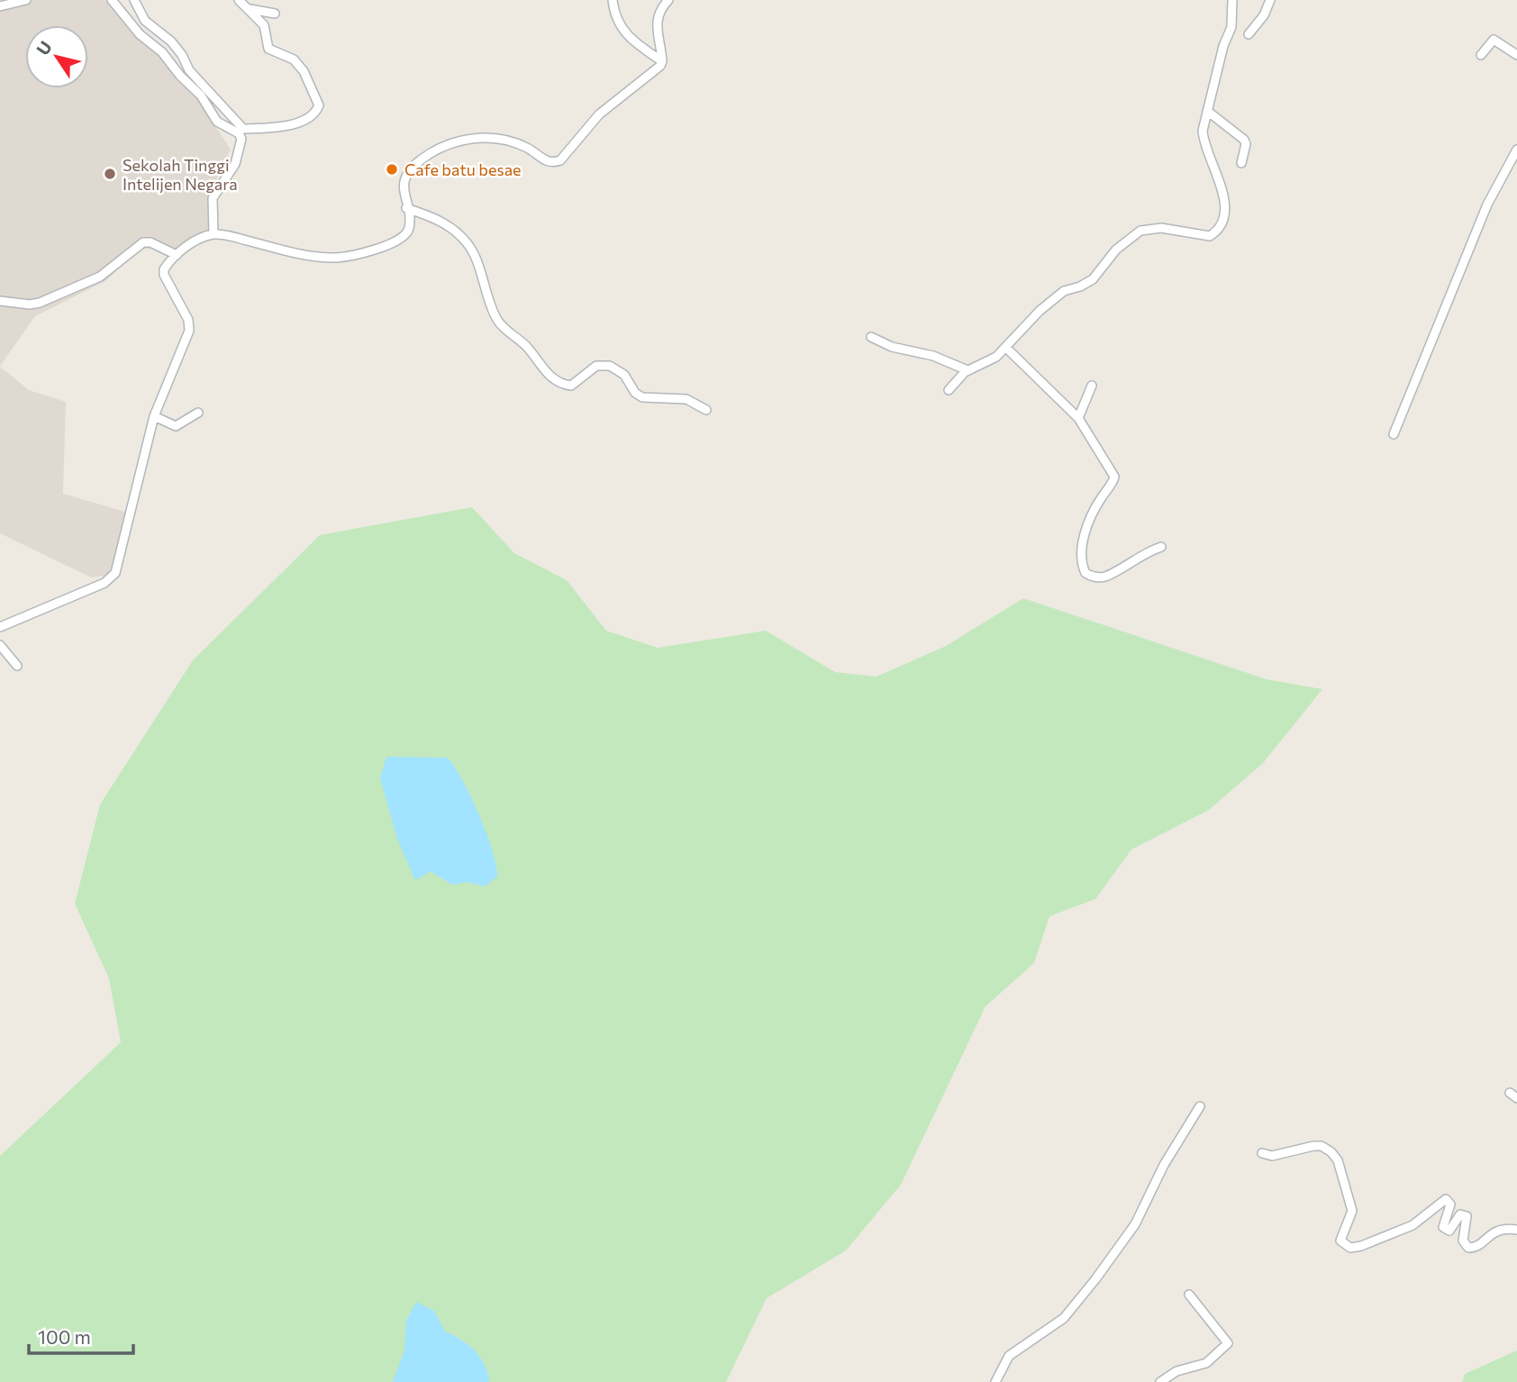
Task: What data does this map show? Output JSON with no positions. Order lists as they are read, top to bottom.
{
  "places": ["Cafe batu besae", "Sekolah Tinggi Intelijen Negara"],
  "scale_bar": "100 m",
  "north": "top left"
}
